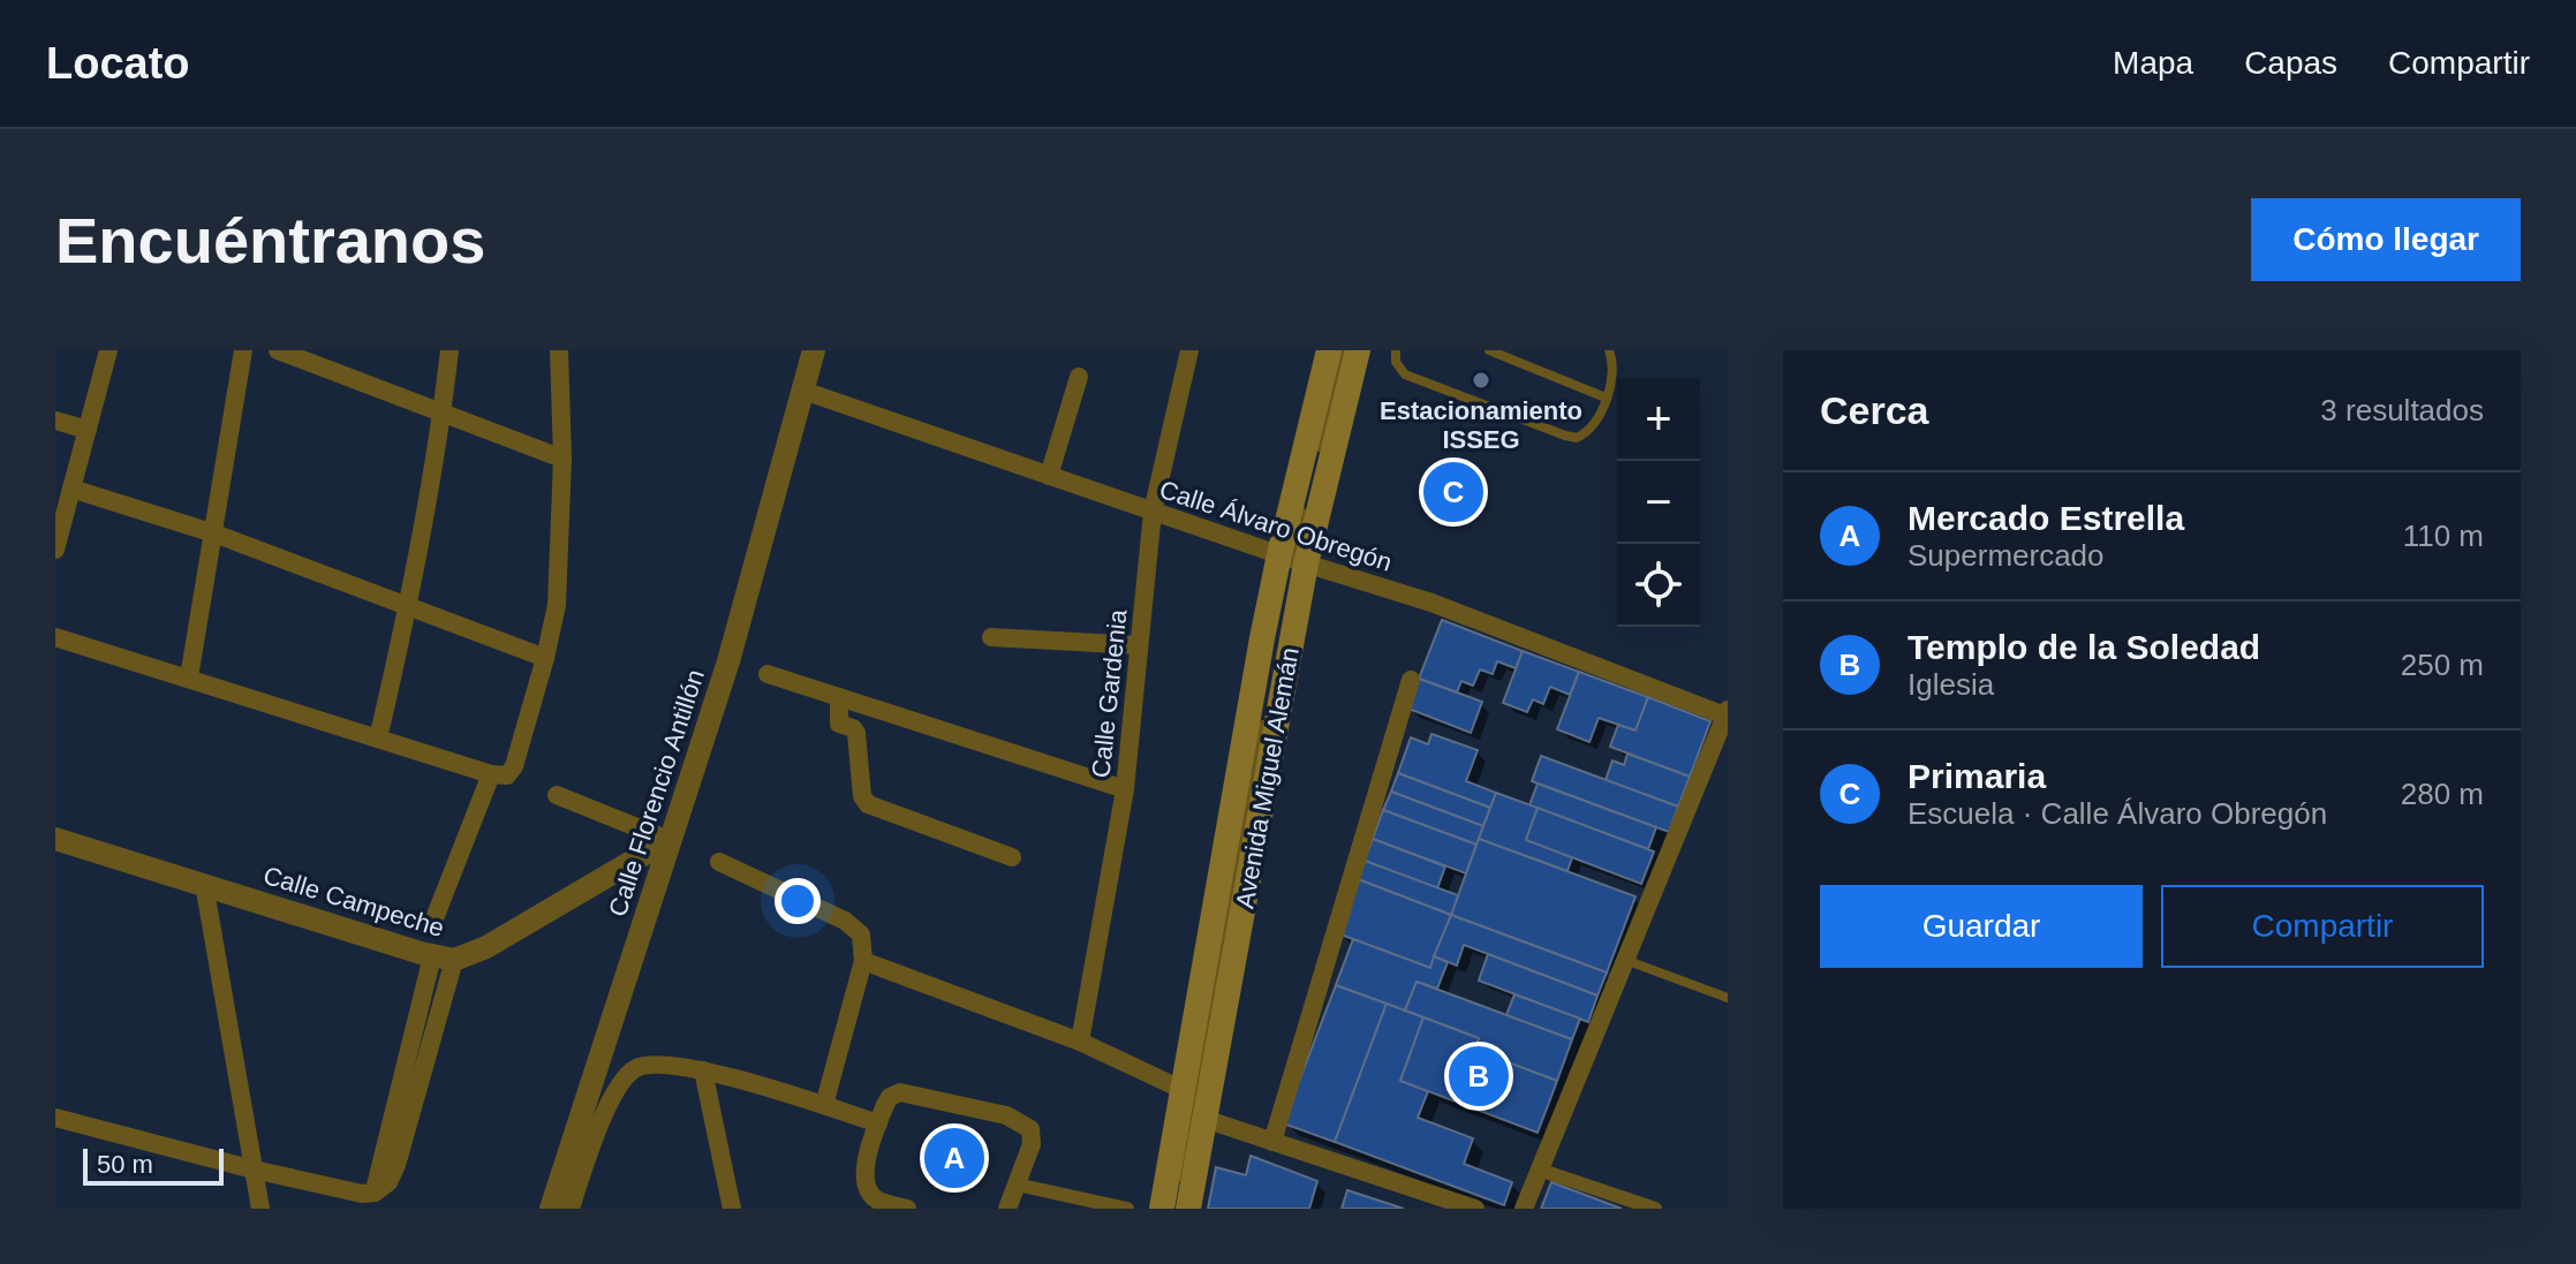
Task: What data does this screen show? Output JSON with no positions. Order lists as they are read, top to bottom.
{
  "streets": {
    "main road": ["Avenida Miguel Alemán"],
    "street": [
      "Calle Álvaro Obregón",
      "Calle Gardenia",
      "Calle Florencio Antillón",
      "Calle Campeche"
    ]
  },
  "crossings": [
    ["Calle Álvaro Obregón", "Calle Gardenia"],
    ["Calle Álvaro Obregón", "Avenida Miguel Alemán"],
    ["Calle Álvaro Obregón", "Calle Florencio Antillón"],
    ["Calle Florencio Antillón", "Calle Campeche"]
  ],
  "places": ["Estacionamiento ISSEG"],
  "scale_bar": "50 m",
  "page": {
    "header": "Locato",
    "nav": ["Mapa", "Capas", "Compartir"],
    "buttons": [
      "Cómo llegar",
      ["Guardar", "Compartir"]
    ],
    "title": "Encuéntranos",
    "heading": ["Cerca", "3 resultados"],
    "map_buttons": ["+", "−"],
    "pins": ["C", "B", "A"],
    "list": [
      {
        "mark": "A",
        "name": "Mercado Estrella",
        "note": "Supermercado",
        "value": "110 m"
      },
      {
        "mark": "B",
        "name": "Templo de la Soledad",
        "note": "Iglesia",
        "value": "250 m"
      },
      {
        "mark": "C",
        "name": "Primaria",
        "note": "Escuela · Calle Álvaro Obregón",
        "value": "280 m"
      }
    ],
    "scale": "50 m"
  }
}
